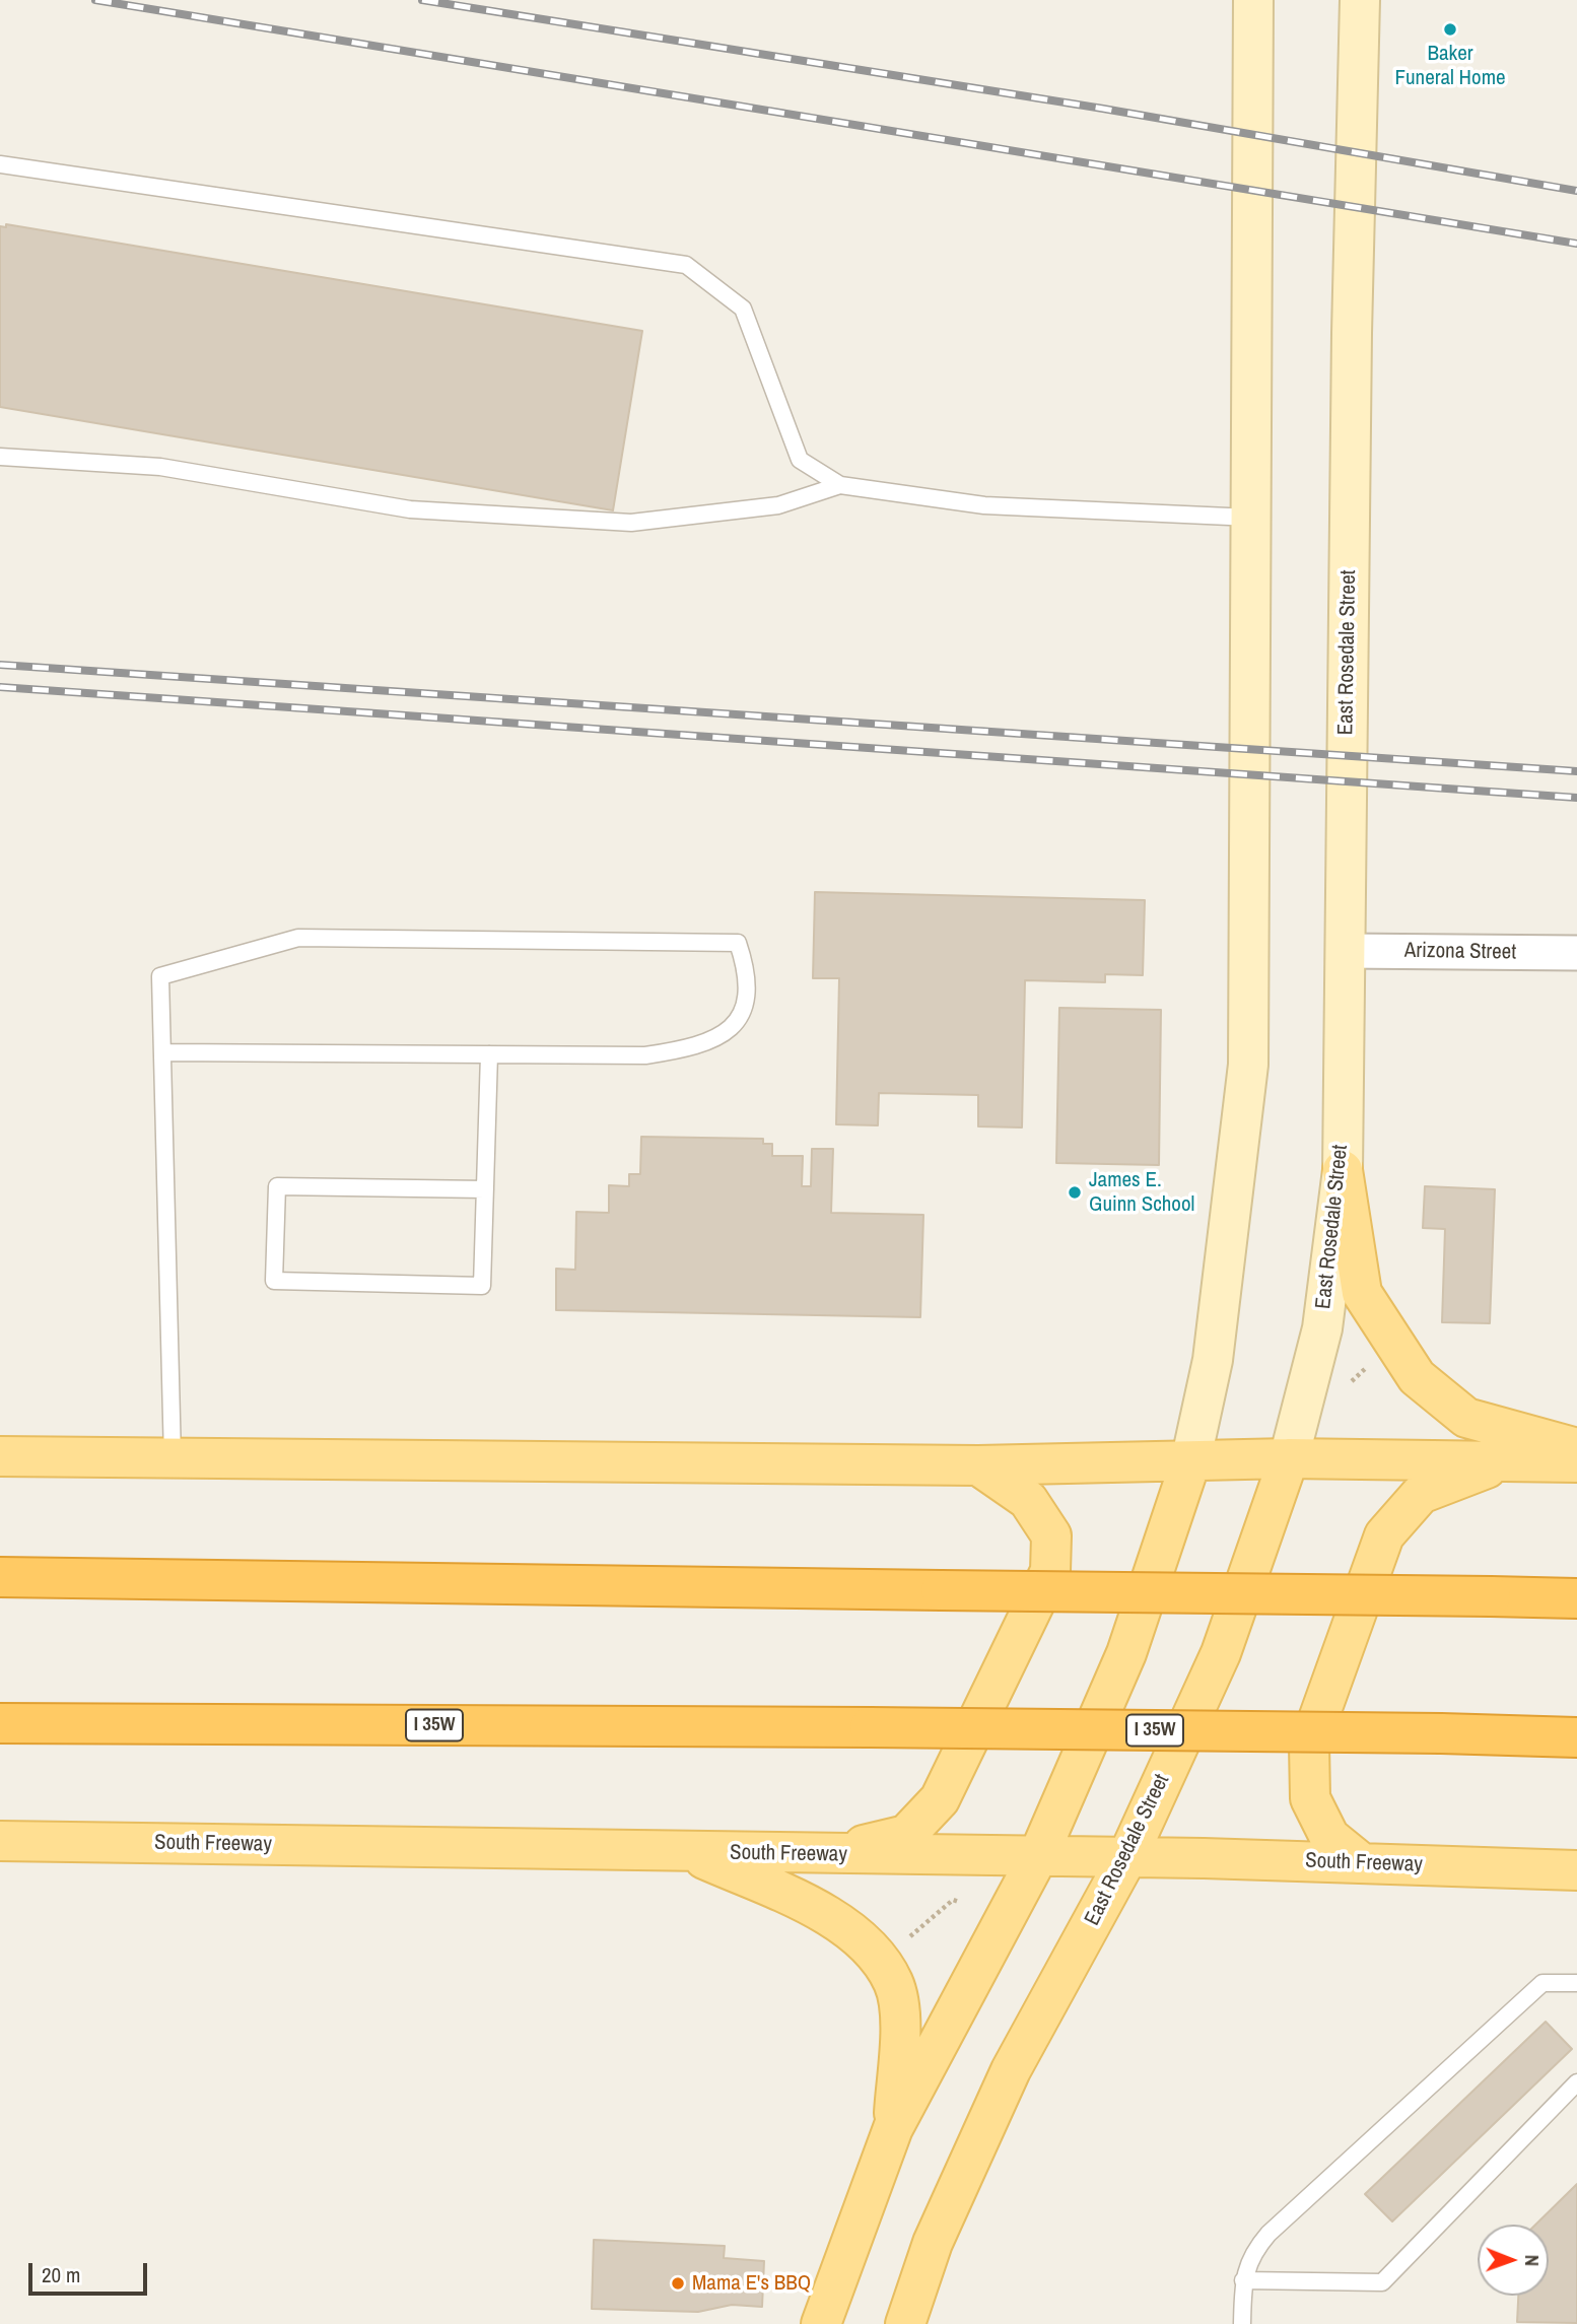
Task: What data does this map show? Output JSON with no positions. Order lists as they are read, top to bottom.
{
  "streets": {
    "highway": ["I 35W"],
    "main road": ["East Rosedale Street", "South Freeway"],
    "street": ["Arizona Street"]
  },
  "crossings": [
    ["East Rosedale Street", "Arizona Street"],
    ["East Rosedale Street", "South Freeway"]
  ],
  "places": ["Baker Funeral Home", "James E. Guinn School", "Mama E's BBQ"],
  "scale_bar": "20 m",
  "north": "right"
}
